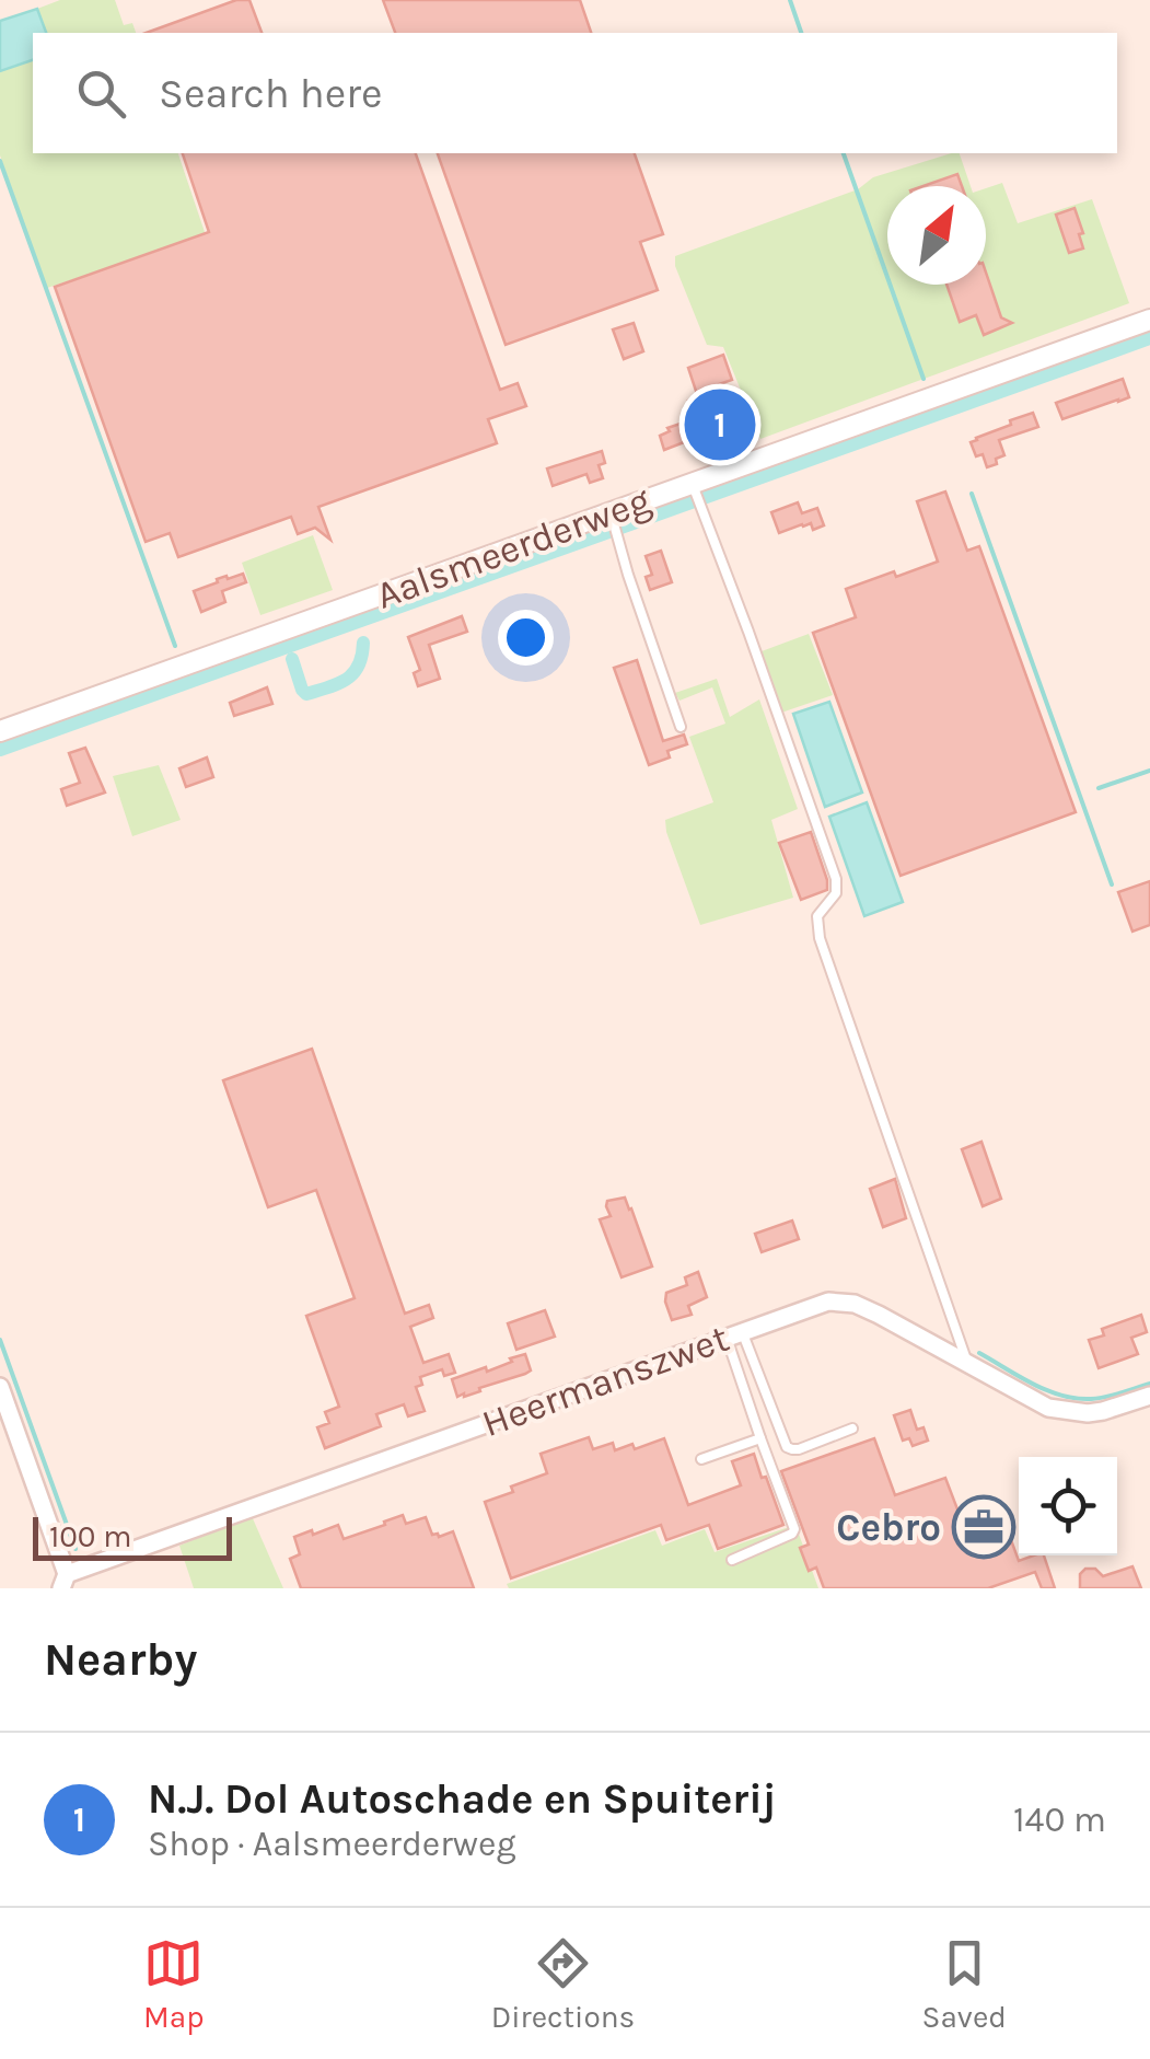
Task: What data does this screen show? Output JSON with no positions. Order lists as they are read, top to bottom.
{
  "streets": {
    "street": ["Aalsmeerderweg", "Heermanszwet"]
  },
  "places": {
    "office": ["Cebro"]
  },
  "scale_bar": "100 m",
  "north": "top right",
  "page": {
    "search": "Search here",
    "pins": "1",
    "scale": "100 m",
    "heading": "Nearby",
    "list": [
      {
        "mark": "1",
        "name": "N.J. Dol Autoschade en Spuiterij",
        "note": "Shop · Aalsmeerderweg",
        "value": "140 m"
      }
    ],
    "nav": ["Map", "Directions", "Saved"]
  }
}
